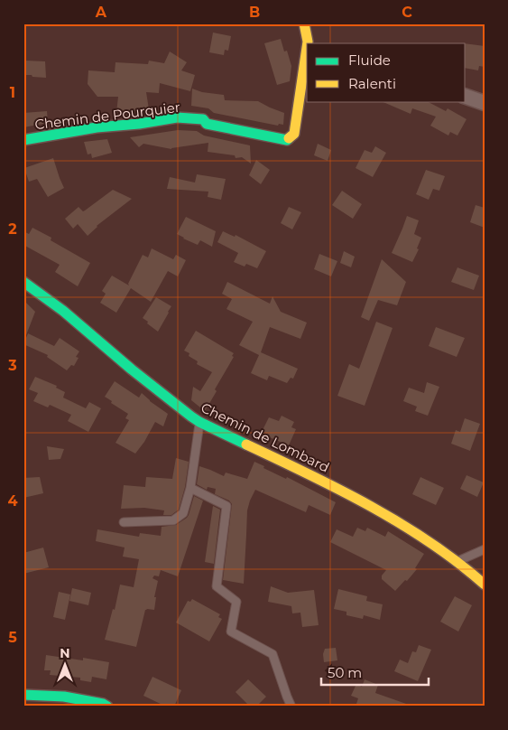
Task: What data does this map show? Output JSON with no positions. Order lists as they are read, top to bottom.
{
  "streets": {
    "street": ["Chemin de Pourquier", "Chemin de Lombard"]
  },
  "legend": ["Fluide", "Ralenti"],
  "scale_bar": "50 m",
  "north": "top",
  "grid": {
    "columns": ["A", "B", "C"],
    "rows": [
      "1",
      "2",
      "3",
      "4",
      "5"
    ]
  }
}
